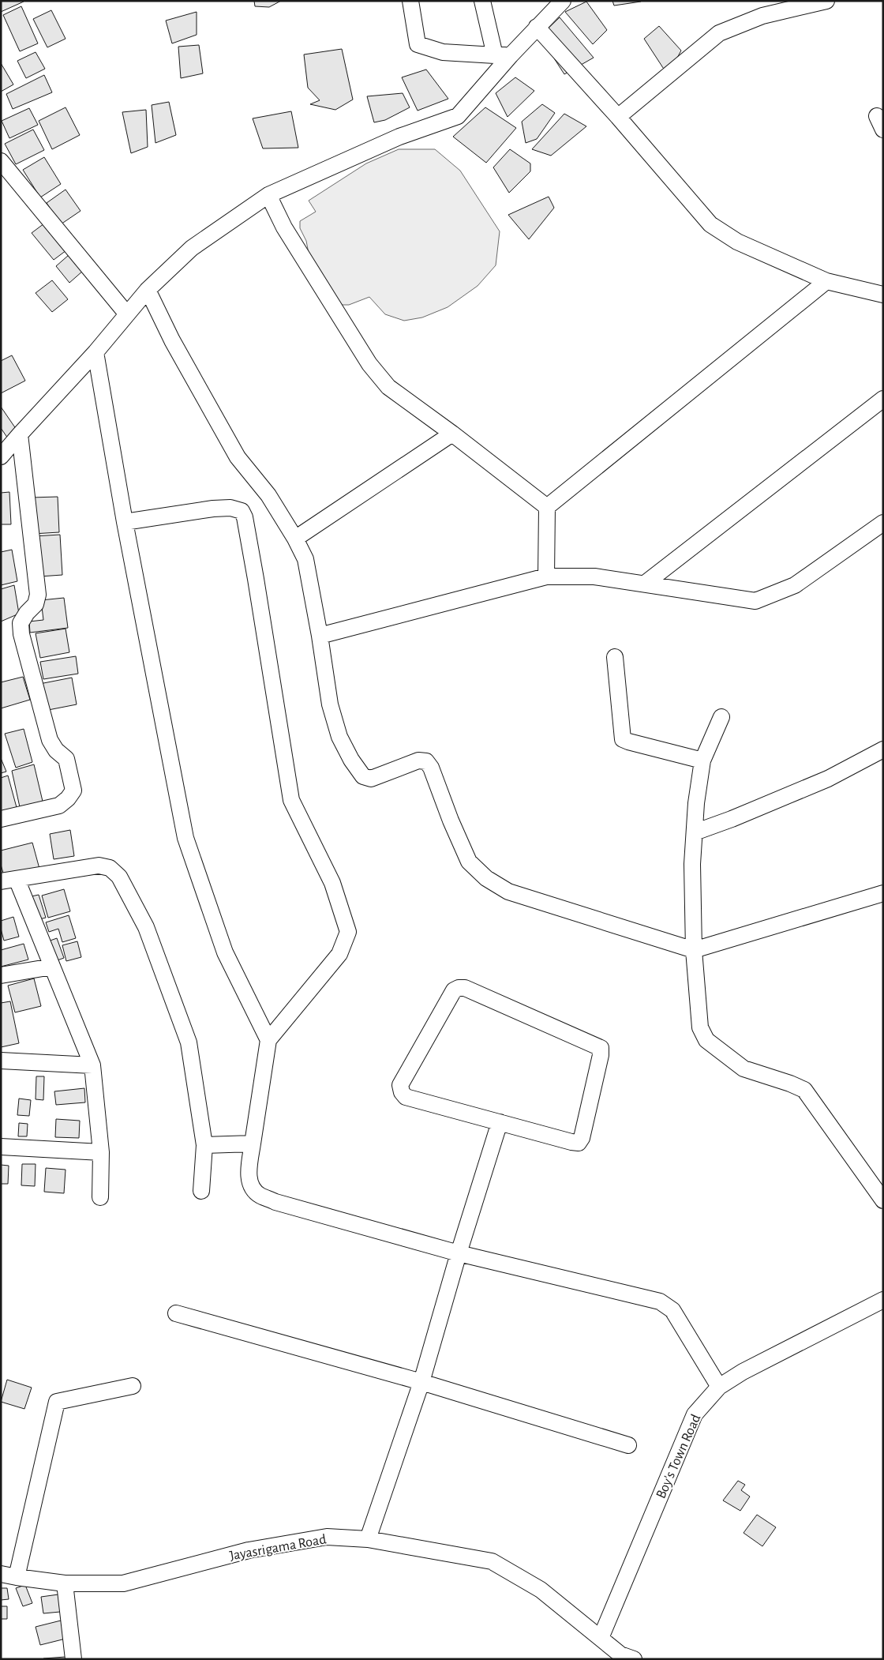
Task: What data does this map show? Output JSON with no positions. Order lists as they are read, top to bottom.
{
  "streets": {
    "street": ["Boy's Town Road", "Jayasrigama Road"]
  },
  "crossings": [
    ["Boy's Town Road", "Jayasrigama Road"]
  ]
}
